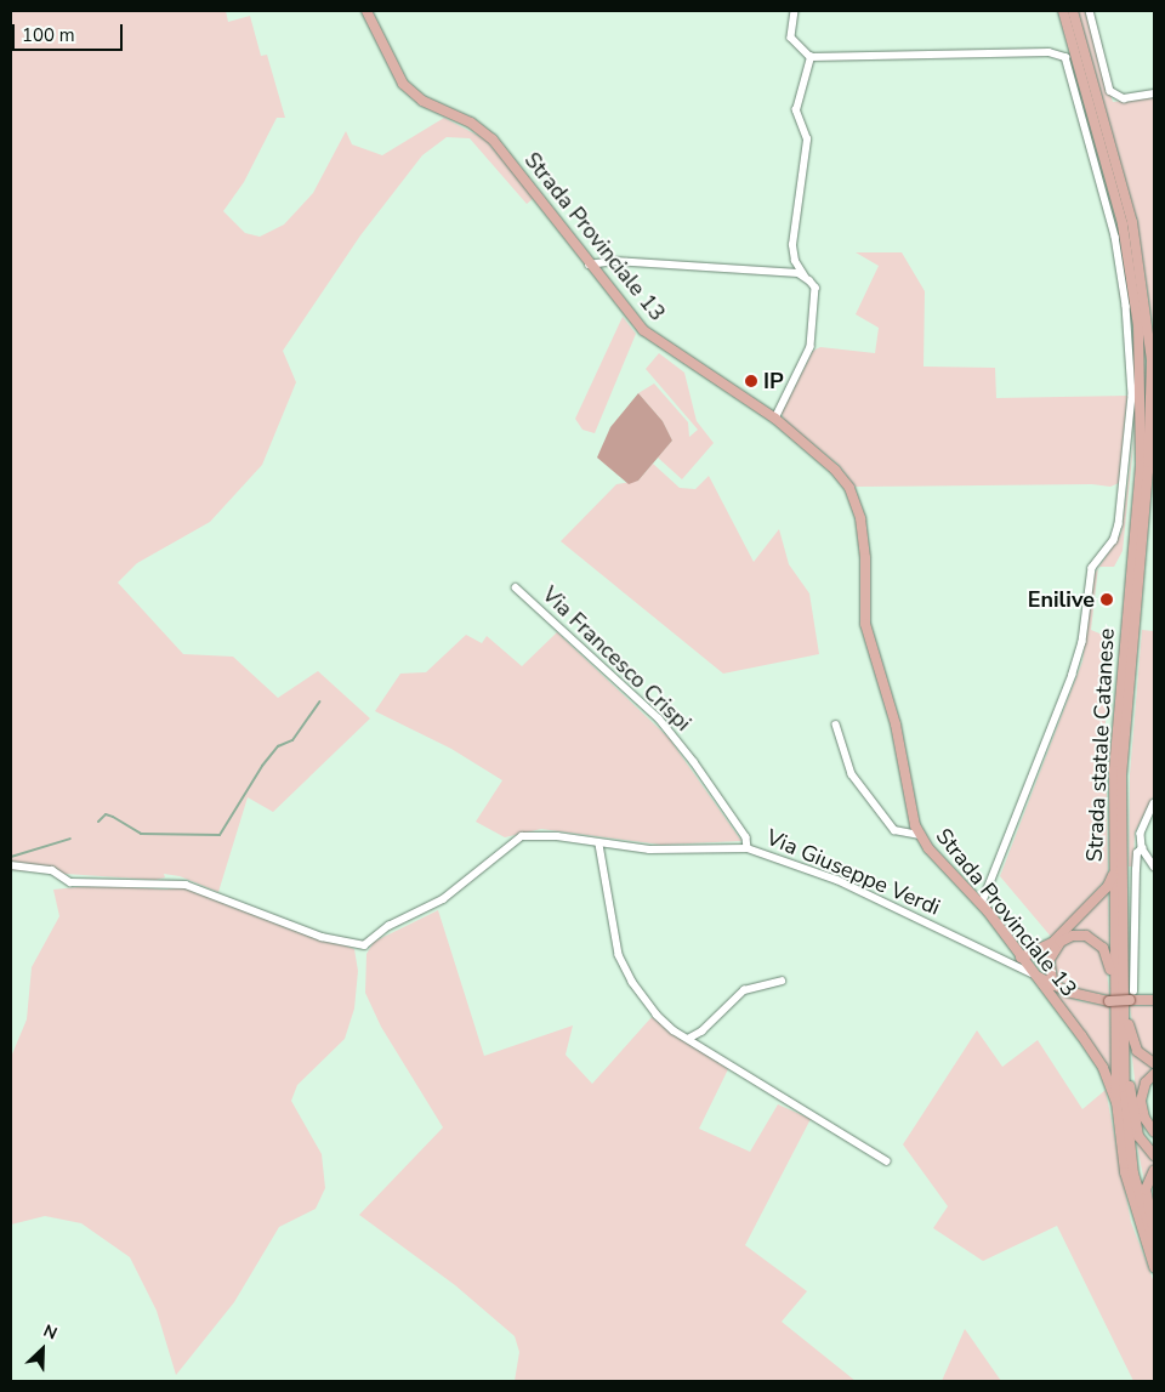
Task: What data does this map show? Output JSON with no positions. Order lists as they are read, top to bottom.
{
  "streets": {
    "main road": ["Strada Provinciale 13", "Strada statale Catanese"],
    "street": ["Via Francesco Crispi", "Via Giuseppe Verdi"]
  },
  "crossings": [
    ["Strada Provinciale 13", "Strada statale Catanese"],
    ["Strada Provinciale 13", "Via Giuseppe Verdi"],
    ["Via Francesco Crispi", "Via Giuseppe Verdi"]
  ],
  "places": ["IP", "Enilive"],
  "scale_bar": "100 m",
  "north": "top right"
}
